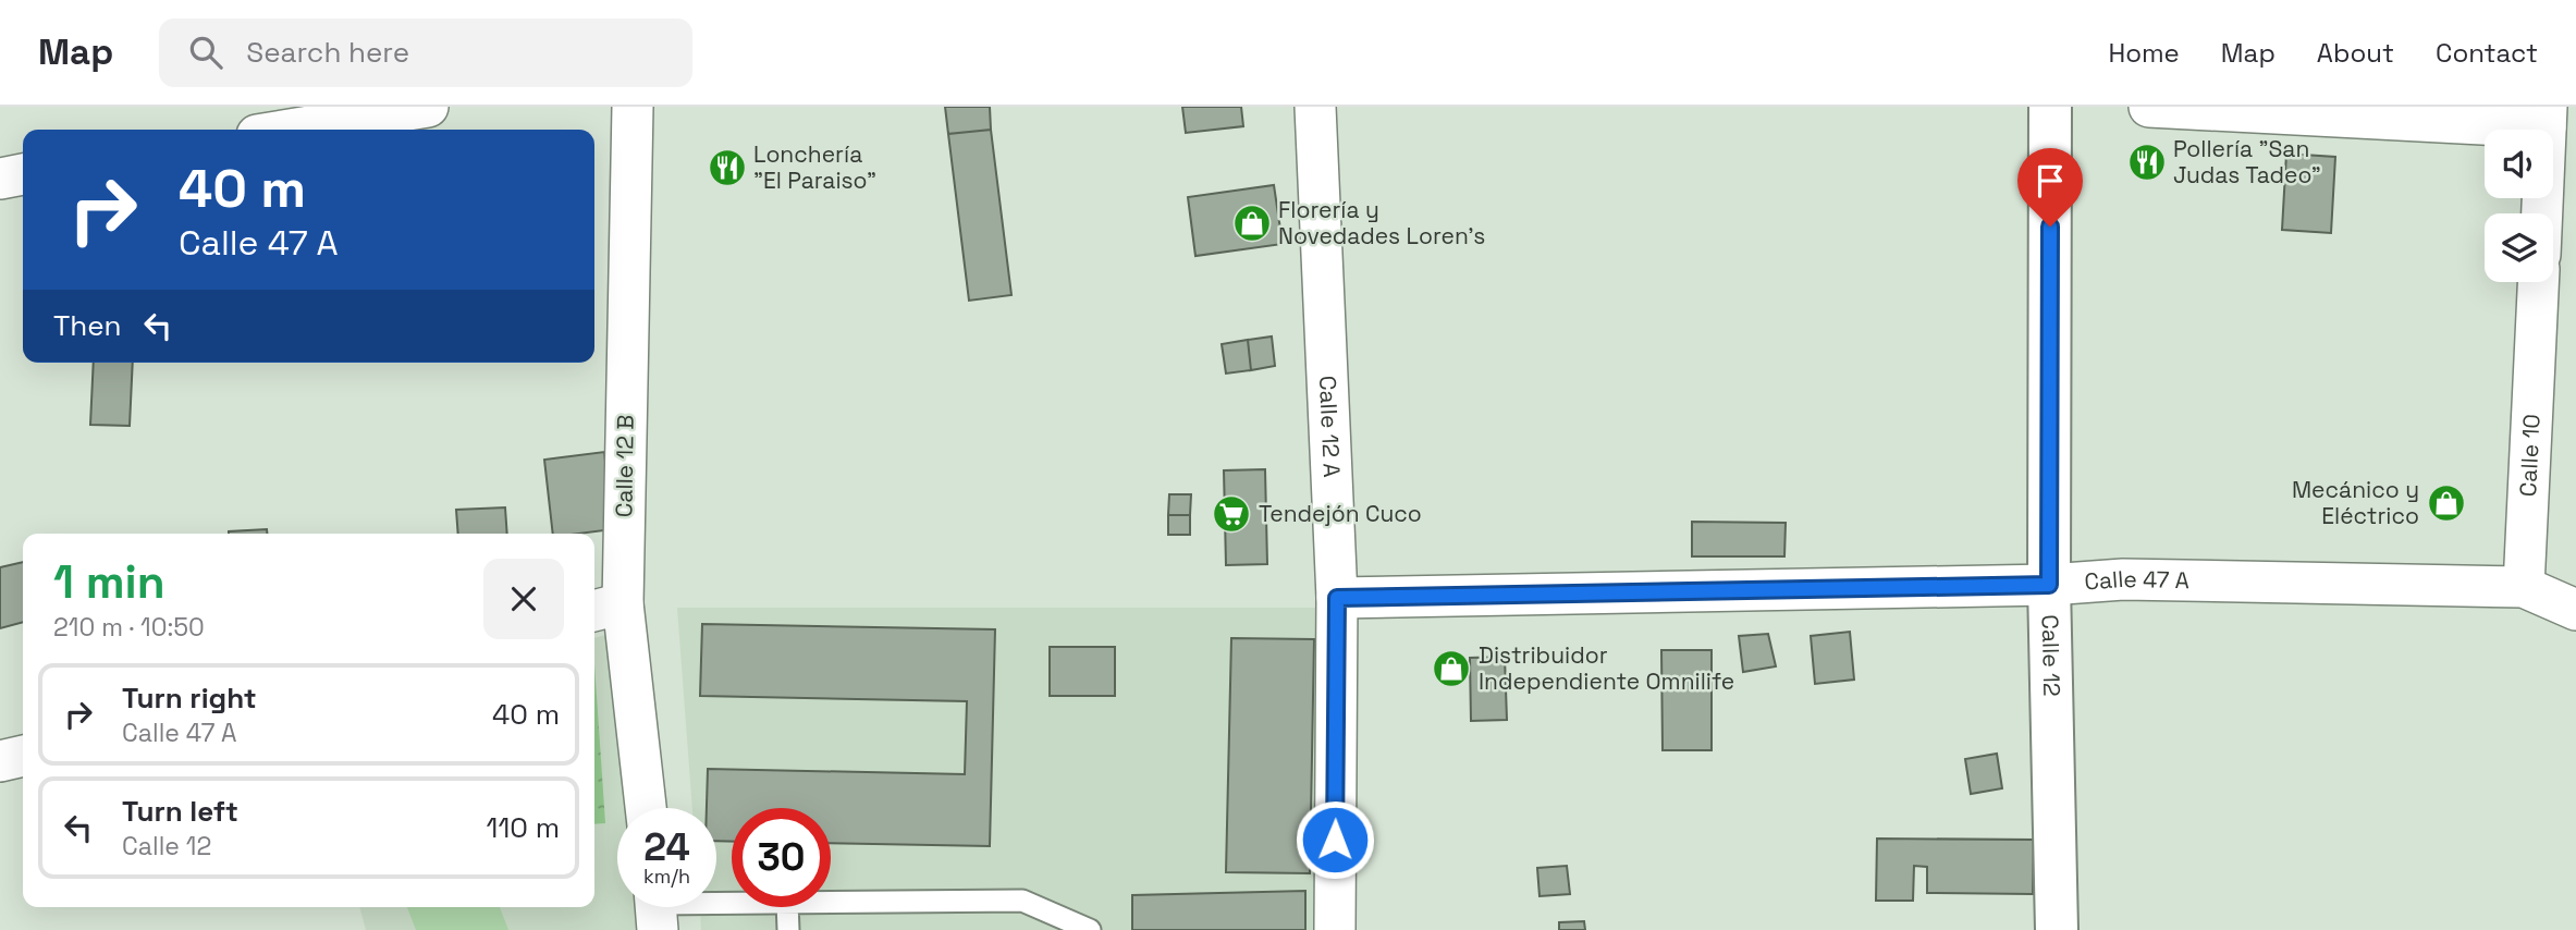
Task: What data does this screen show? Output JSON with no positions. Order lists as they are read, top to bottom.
{
  "streets": {
    "street": [
      "Calle 12 A",
      "Calle 10",
      "Calle 12 B",
      "Calle 47 A",
      "Calle 12"
    ]
  },
  "crossings": [
    ["Calle 12 A", "Calle 47 A"],
    ["Calle 10", "Calle 47 A"],
    ["Calle 47 A", "Calle 12"]
  ],
  "places": {
    "restaurant": ["Pollería \"San Judas Tadeo\"", "Lonchería \"El Paraiso\""],
    "shop": ["Florería y Novedades Loren's", "Mecánico y Eléctrico", "Distribuidor Independiente Omnilife"],
    "supermarket": ["Tendejón Cuco"]
  },
  "page": {
    "header": "Map",
    "search": "Search here",
    "nav": [
      "Home",
      "Map",
      "About",
      "Contact"
    ],
    "turn": ["40 m", "Calle 47 A"],
    "then": "Then",
    "heading": ["1 min", "210 m · 10:50"],
    "list": [
      {
        "name": "Turn right",
        "note": "Calle 47 A",
        "value": "40 m"
      },
      {
        "name": "Turn left",
        "note": "Calle 12",
        "value": "110 m"
      }
    ],
    "speed": "24 km/h",
    "limit": "30"
  }
}
